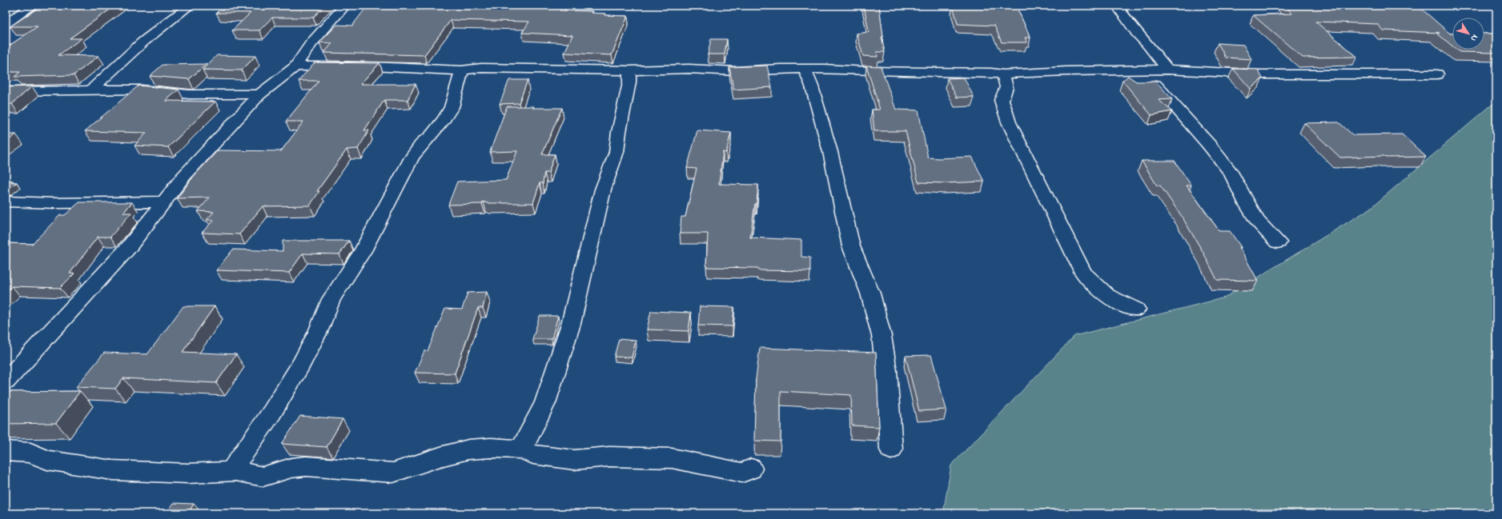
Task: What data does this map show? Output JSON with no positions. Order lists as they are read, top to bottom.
{
  "north": "bottom right"
}
